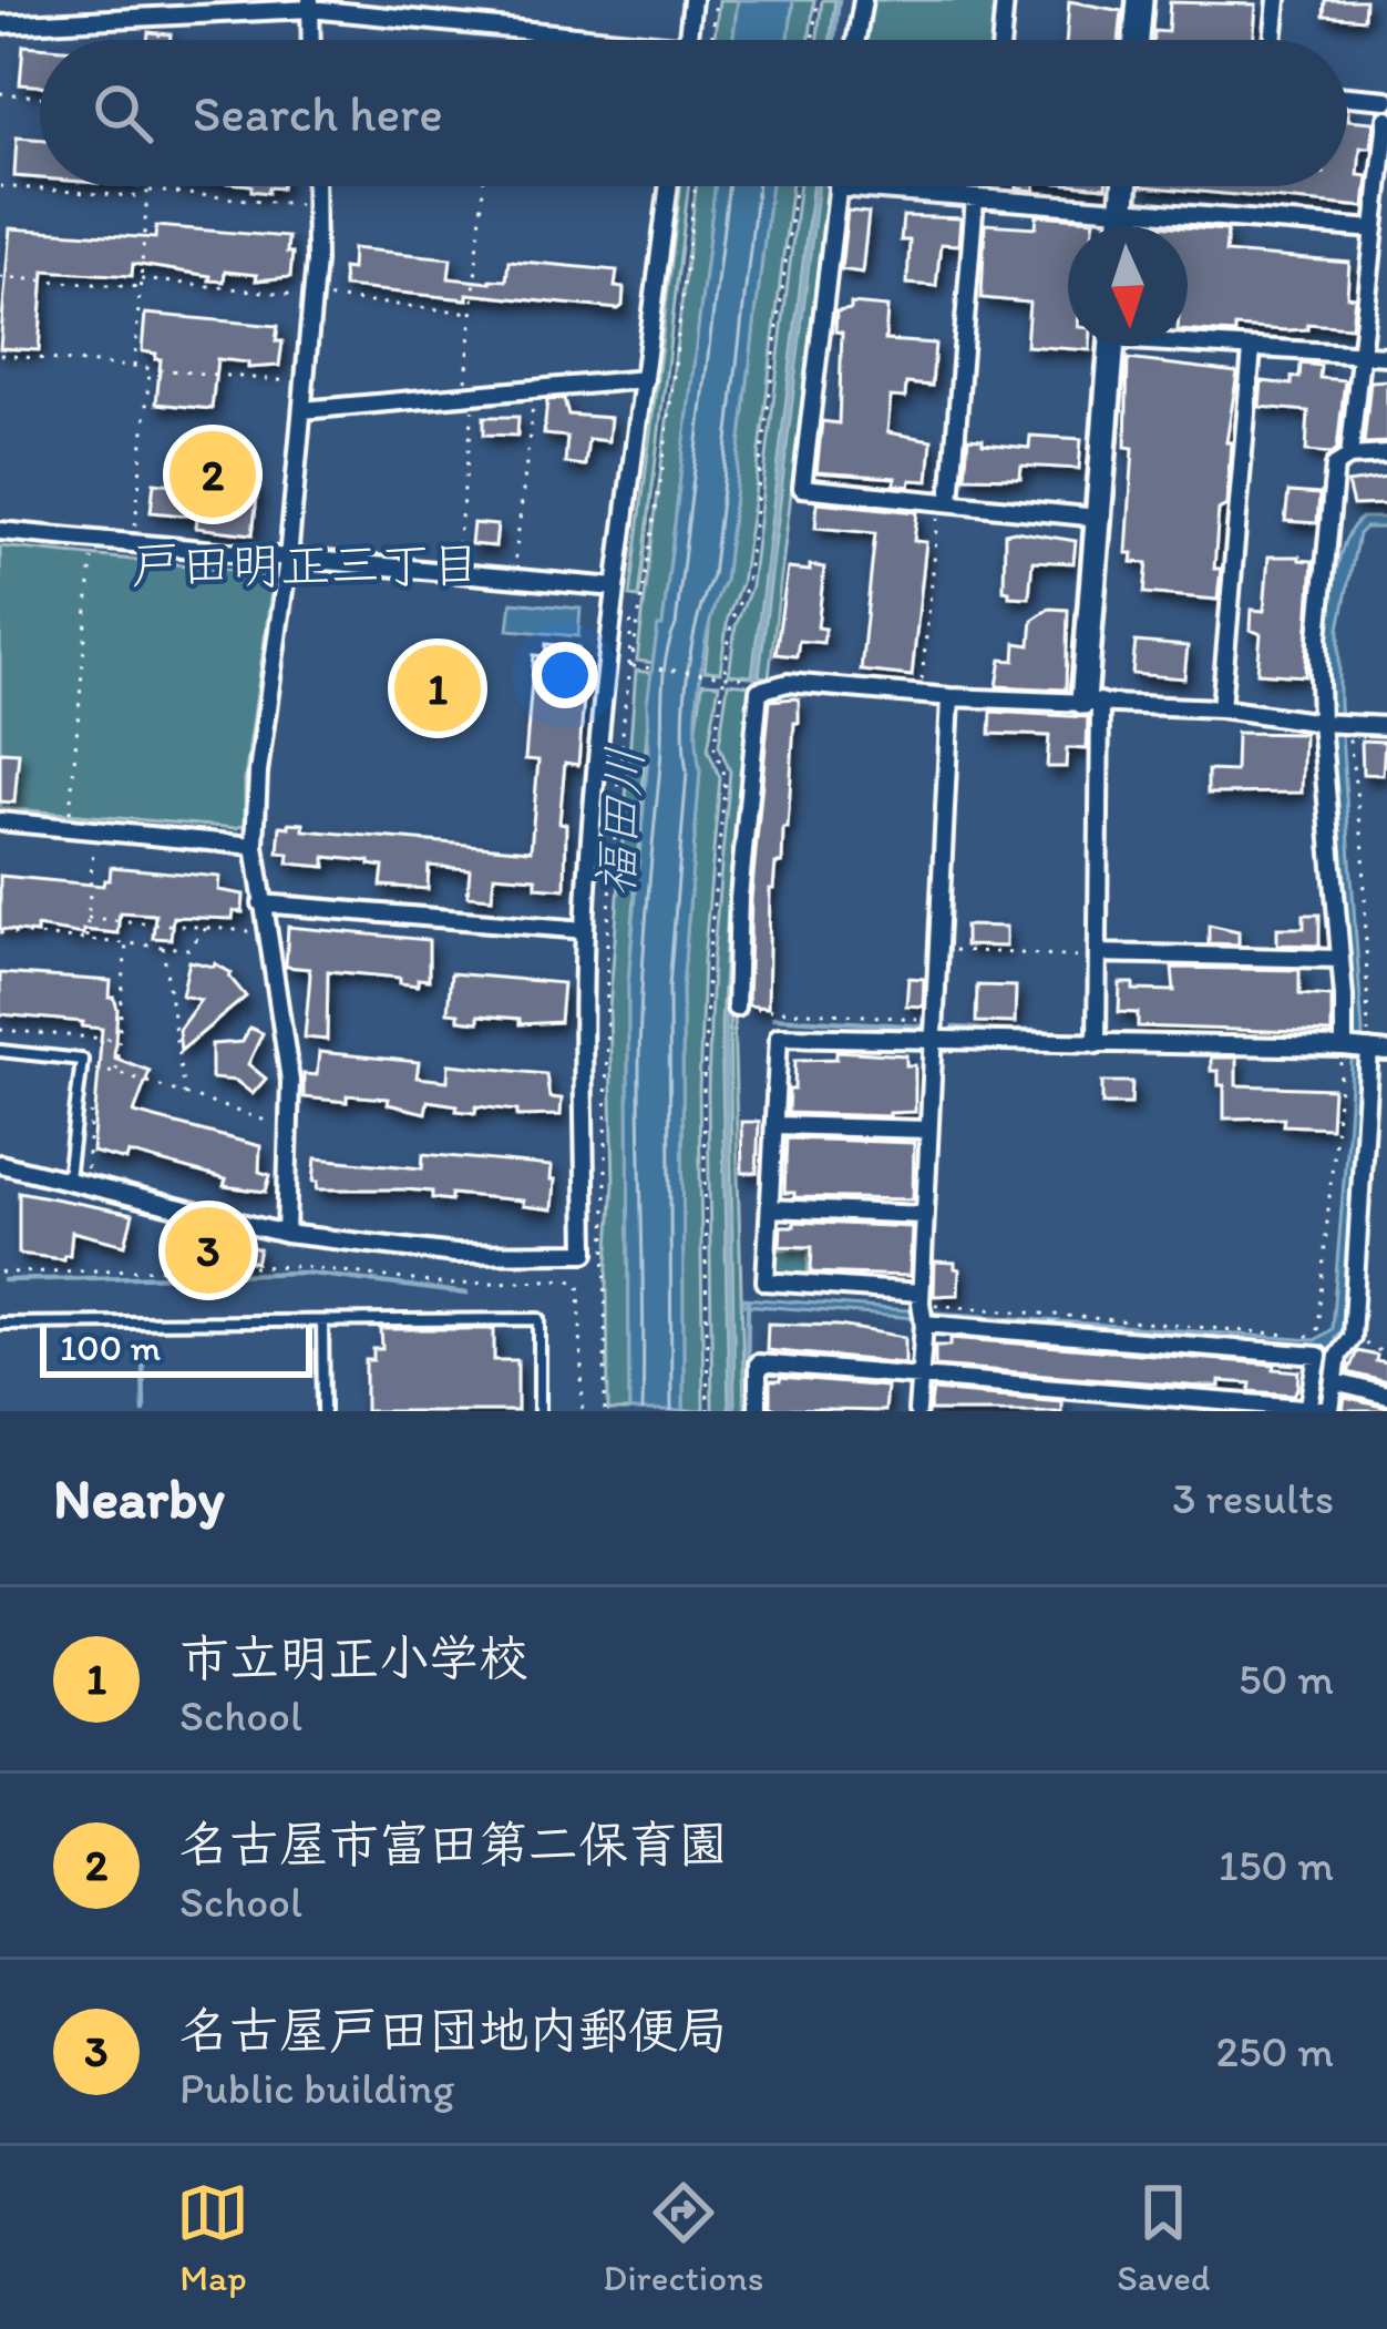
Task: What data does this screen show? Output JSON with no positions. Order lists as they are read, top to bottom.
{
  "districts": ["戸田明正三丁目"],
  "water": ["福田川"],
  "scale_bar": "100 m",
  "north": "bottom",
  "page": {
    "search": "Search here",
    "pins": ["2", "1", "3"],
    "scale": "100 m",
    "heading": ["Nearby", "3 results"],
    "list": [
      {
        "mark": "1",
        "name": "市立明正小学校",
        "note": "School",
        "value": "50 m"
      },
      {
        "mark": "2",
        "name": "名古屋市富田第二保育園",
        "note": "School",
        "value": "150 m"
      },
      {
        "mark": "3",
        "name": "名古屋戸田団地内郵便局",
        "note": "Public building",
        "value": "250 m"
      }
    ],
    "nav": ["Map", "Directions", "Saved"]
  }
}
